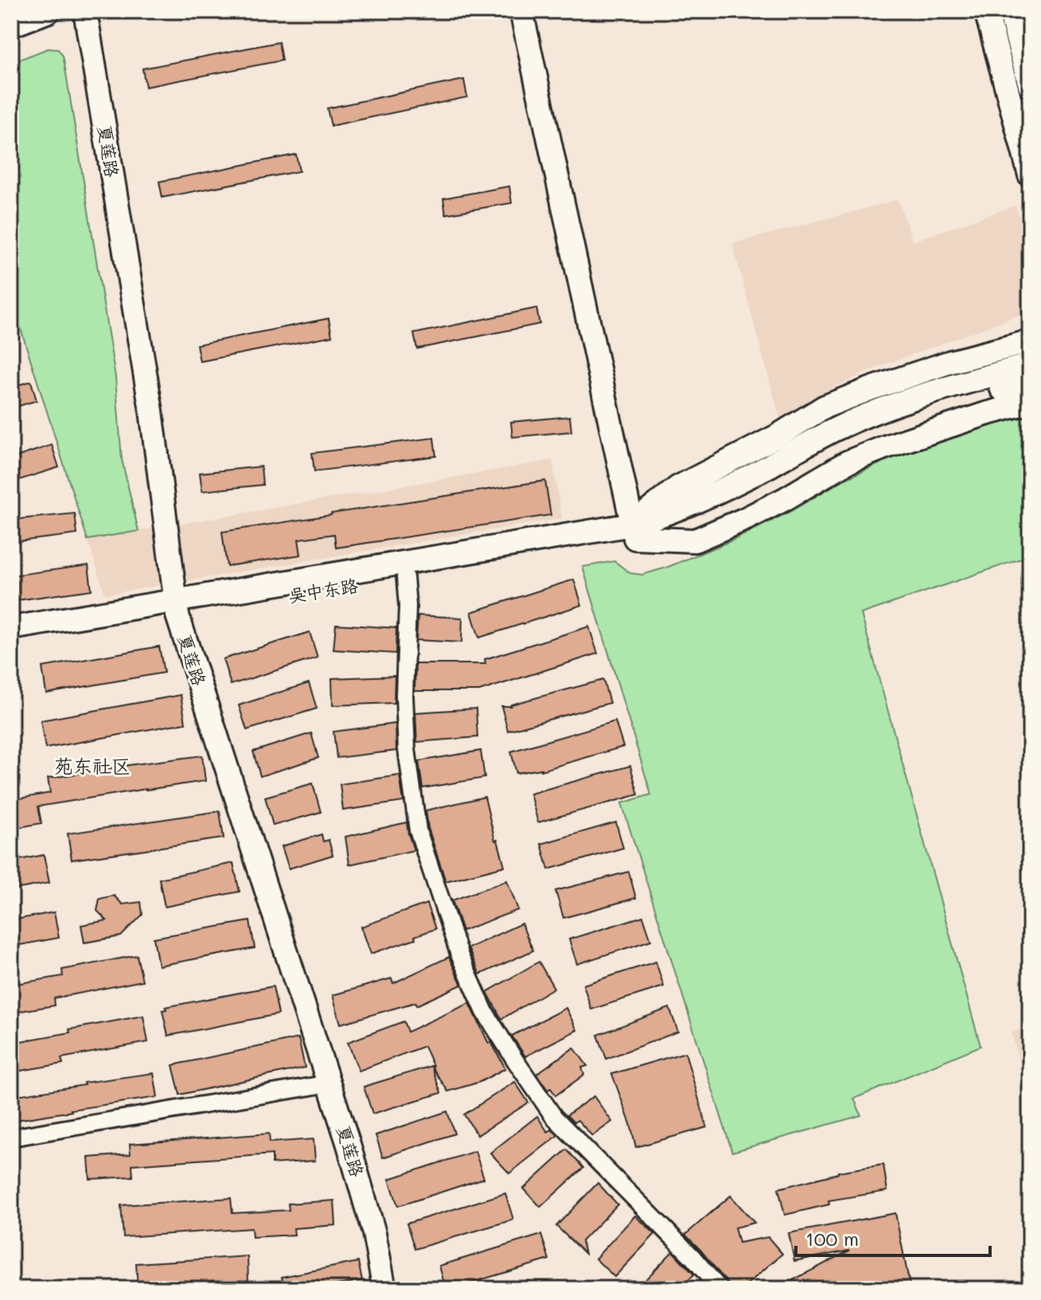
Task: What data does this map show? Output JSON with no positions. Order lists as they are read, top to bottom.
{
  "streets": {
    "main road": ["夏莲路", "吴中东路"]
  },
  "crossings": [
    ["夏莲路", "吴中东路"]
  ],
  "districts": ["苑东社区"],
  "scale_bar": "100 m"
}
